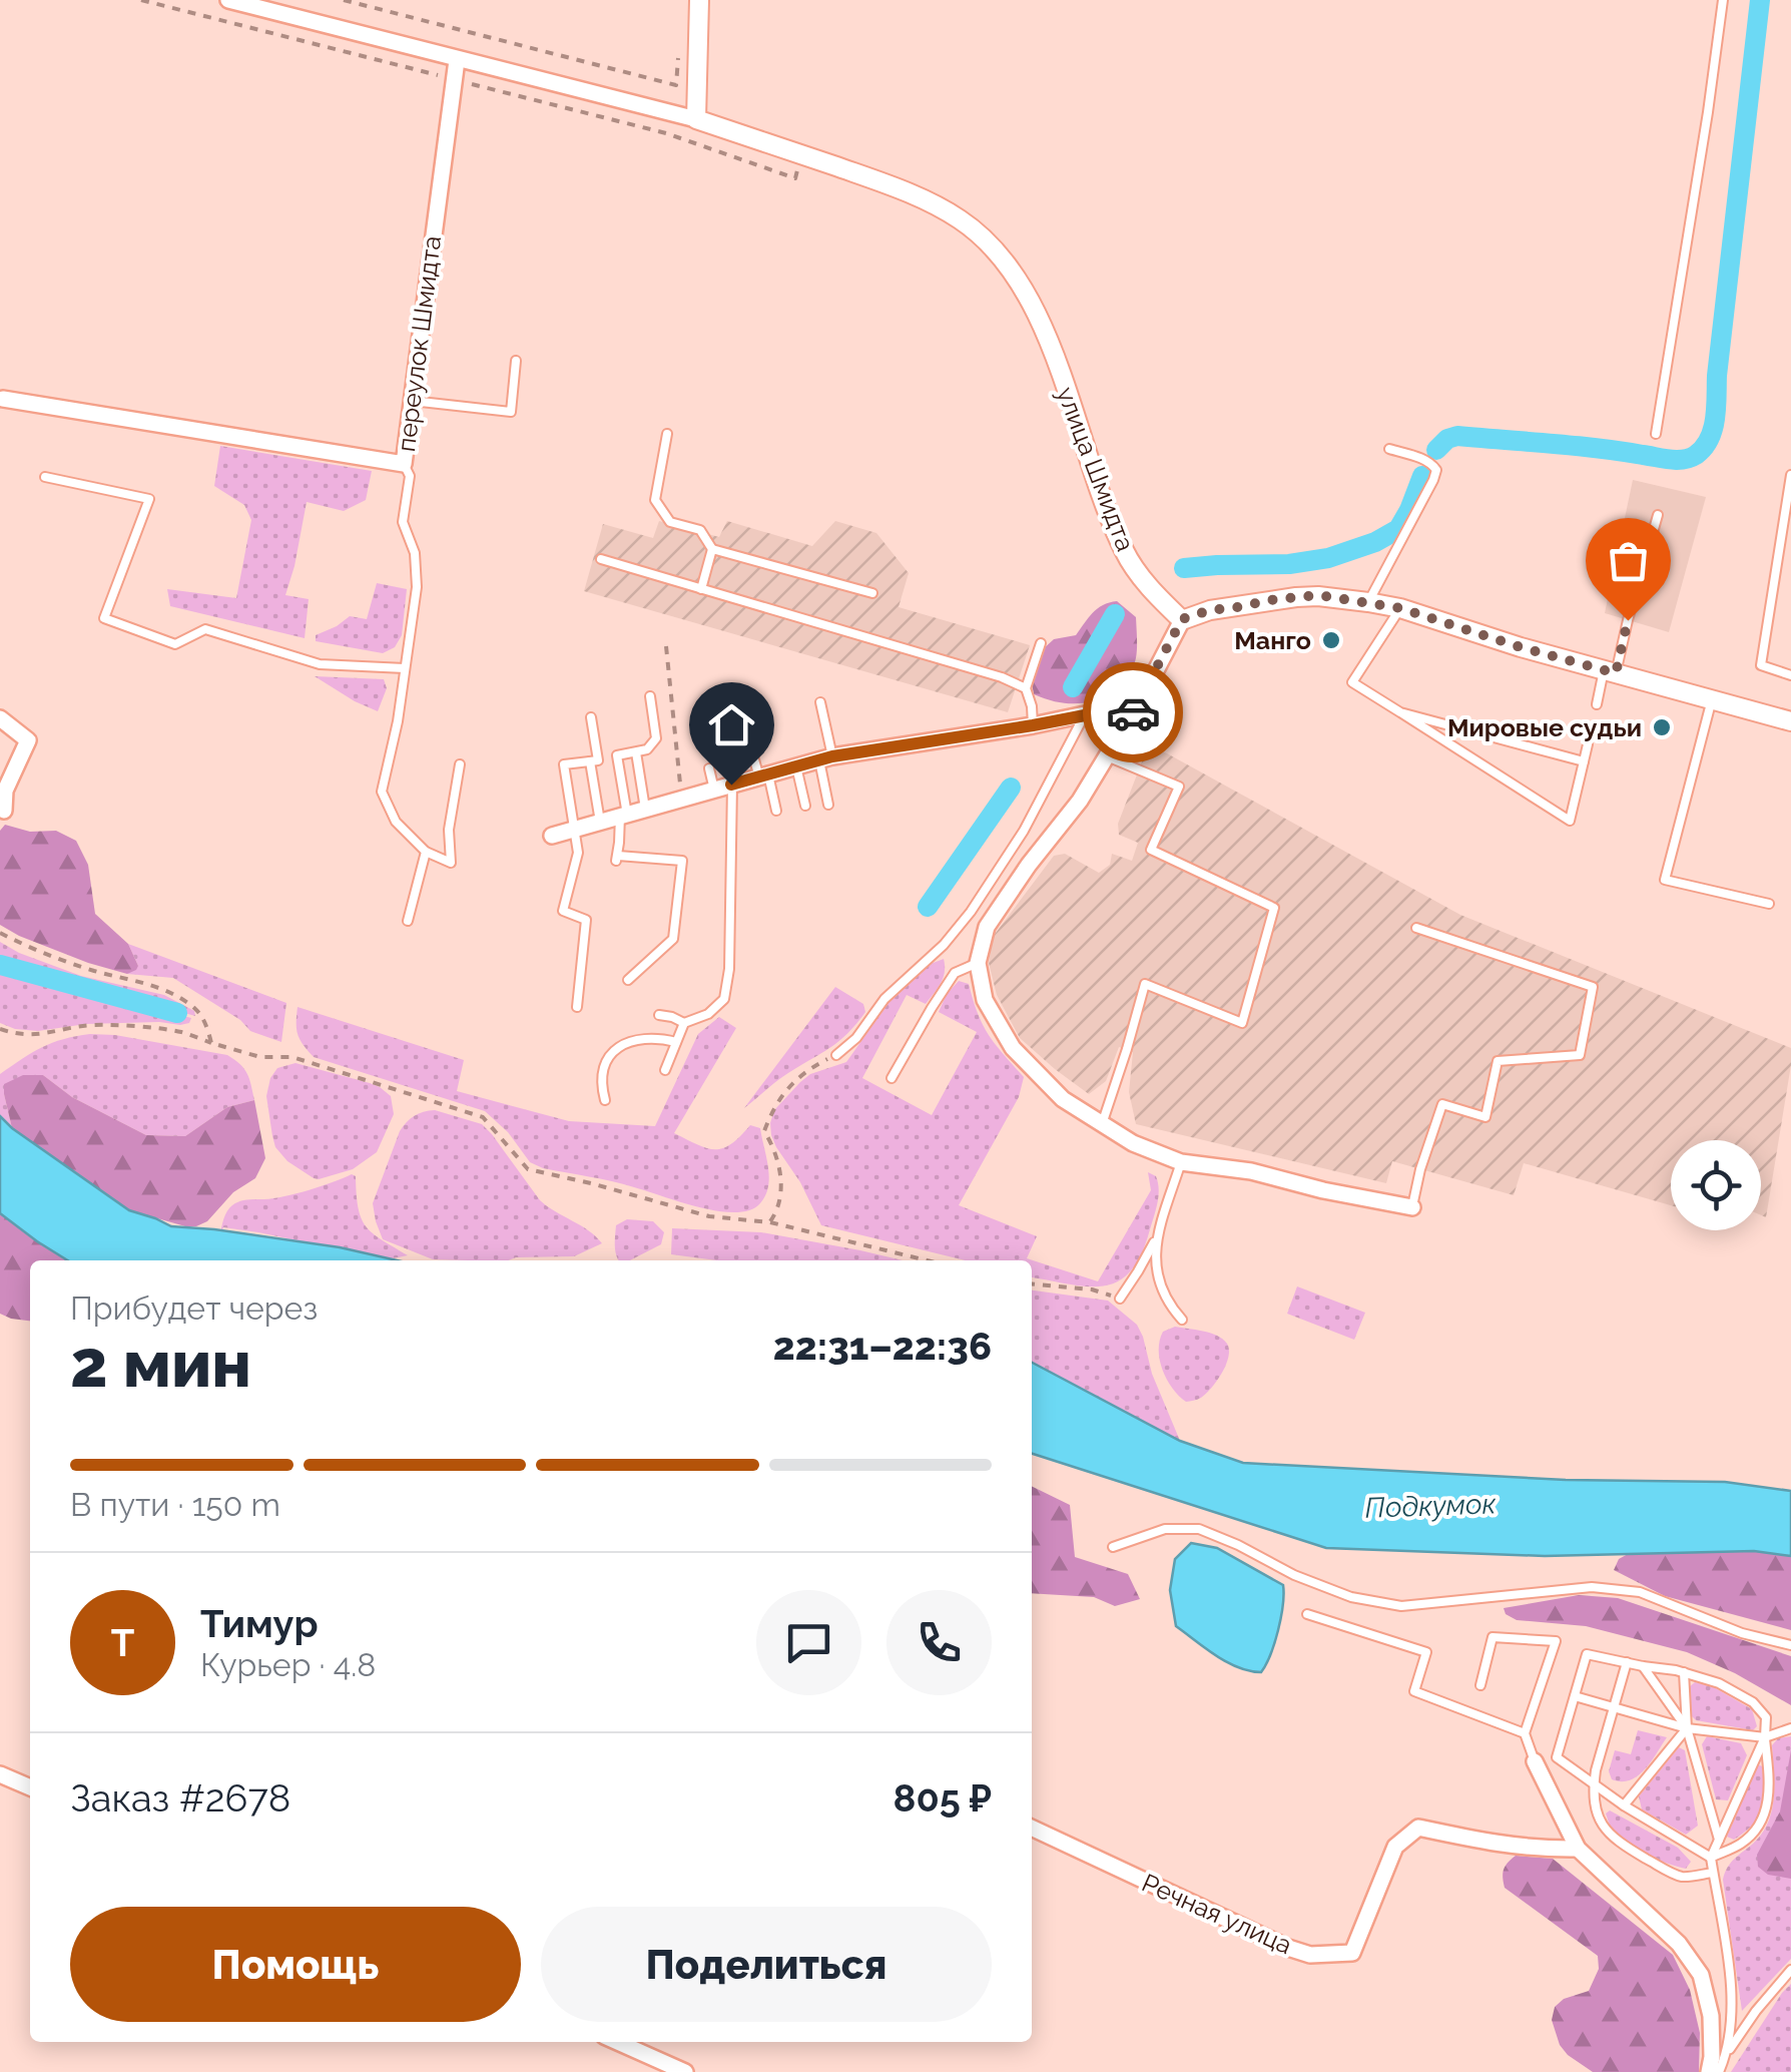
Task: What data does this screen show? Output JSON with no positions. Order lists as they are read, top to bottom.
{
  "streets": {
    "street": ["переулок Шмидта", "улица Шмидта", "Речная улица"]
  },
  "crossings": [
    ["переулок Шмидта", "улица Шмидта"]
  ],
  "water": ["Подкумок"],
  "places": ["Манго", "Мировые судьи"],
  "page": {
    "heading": ["2 мин", "Прибудет через", "22:31–22:36"],
    "panel": [
      "Тимур",
      "Курьер · 4.8",
      "Заказ #2678",
      "805 ₽"
    ],
    "bar": "В пути · 150 m",
    "round": "Т",
    "buttons": ["Помощь", "Поделиться"]
  }
}
